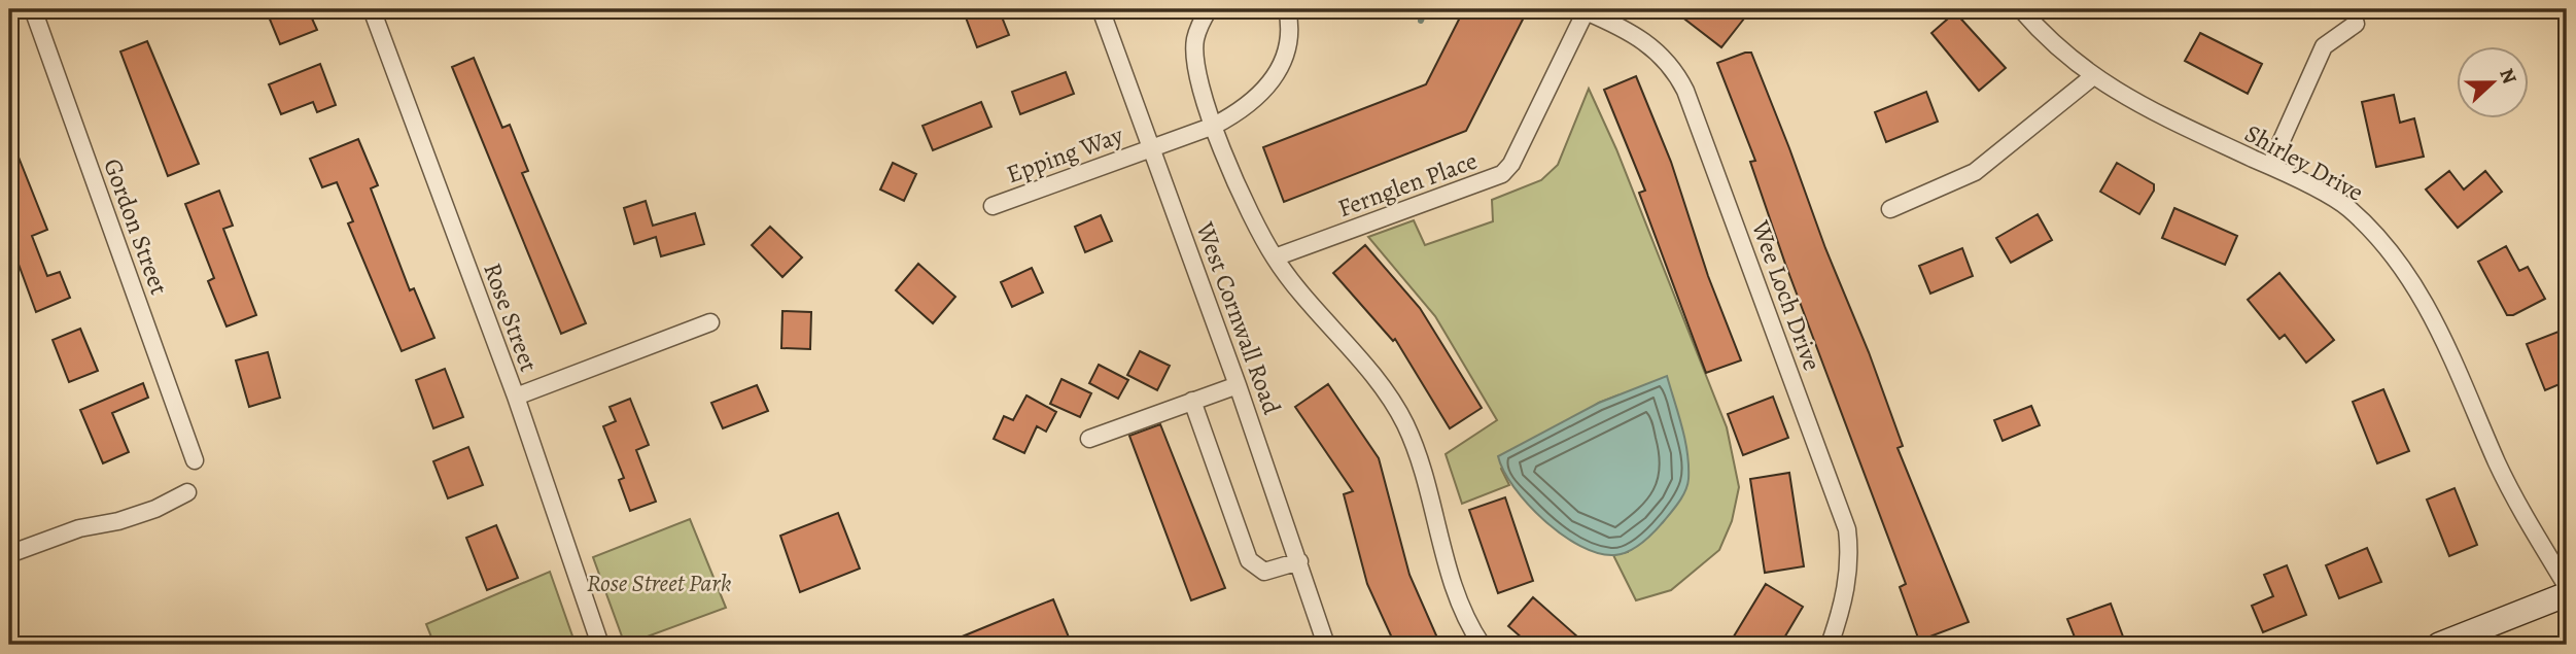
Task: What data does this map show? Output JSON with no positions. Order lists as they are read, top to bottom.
{
  "streets": {
    "street": [
      "Epping Way",
      "Shirley Drive",
      "Fernglen Place",
      "Gordon Street",
      "Wee Loch Drive",
      "Rose Street",
      "West Cornwall Road"
    ]
  },
  "crossings": [
    ["Epping Way", "West Cornwall Road"],
    ["Fernglen Place", "Wee Loch Drive"]
  ],
  "parks": ["Rose Street Park"],
  "north": "right"
}
